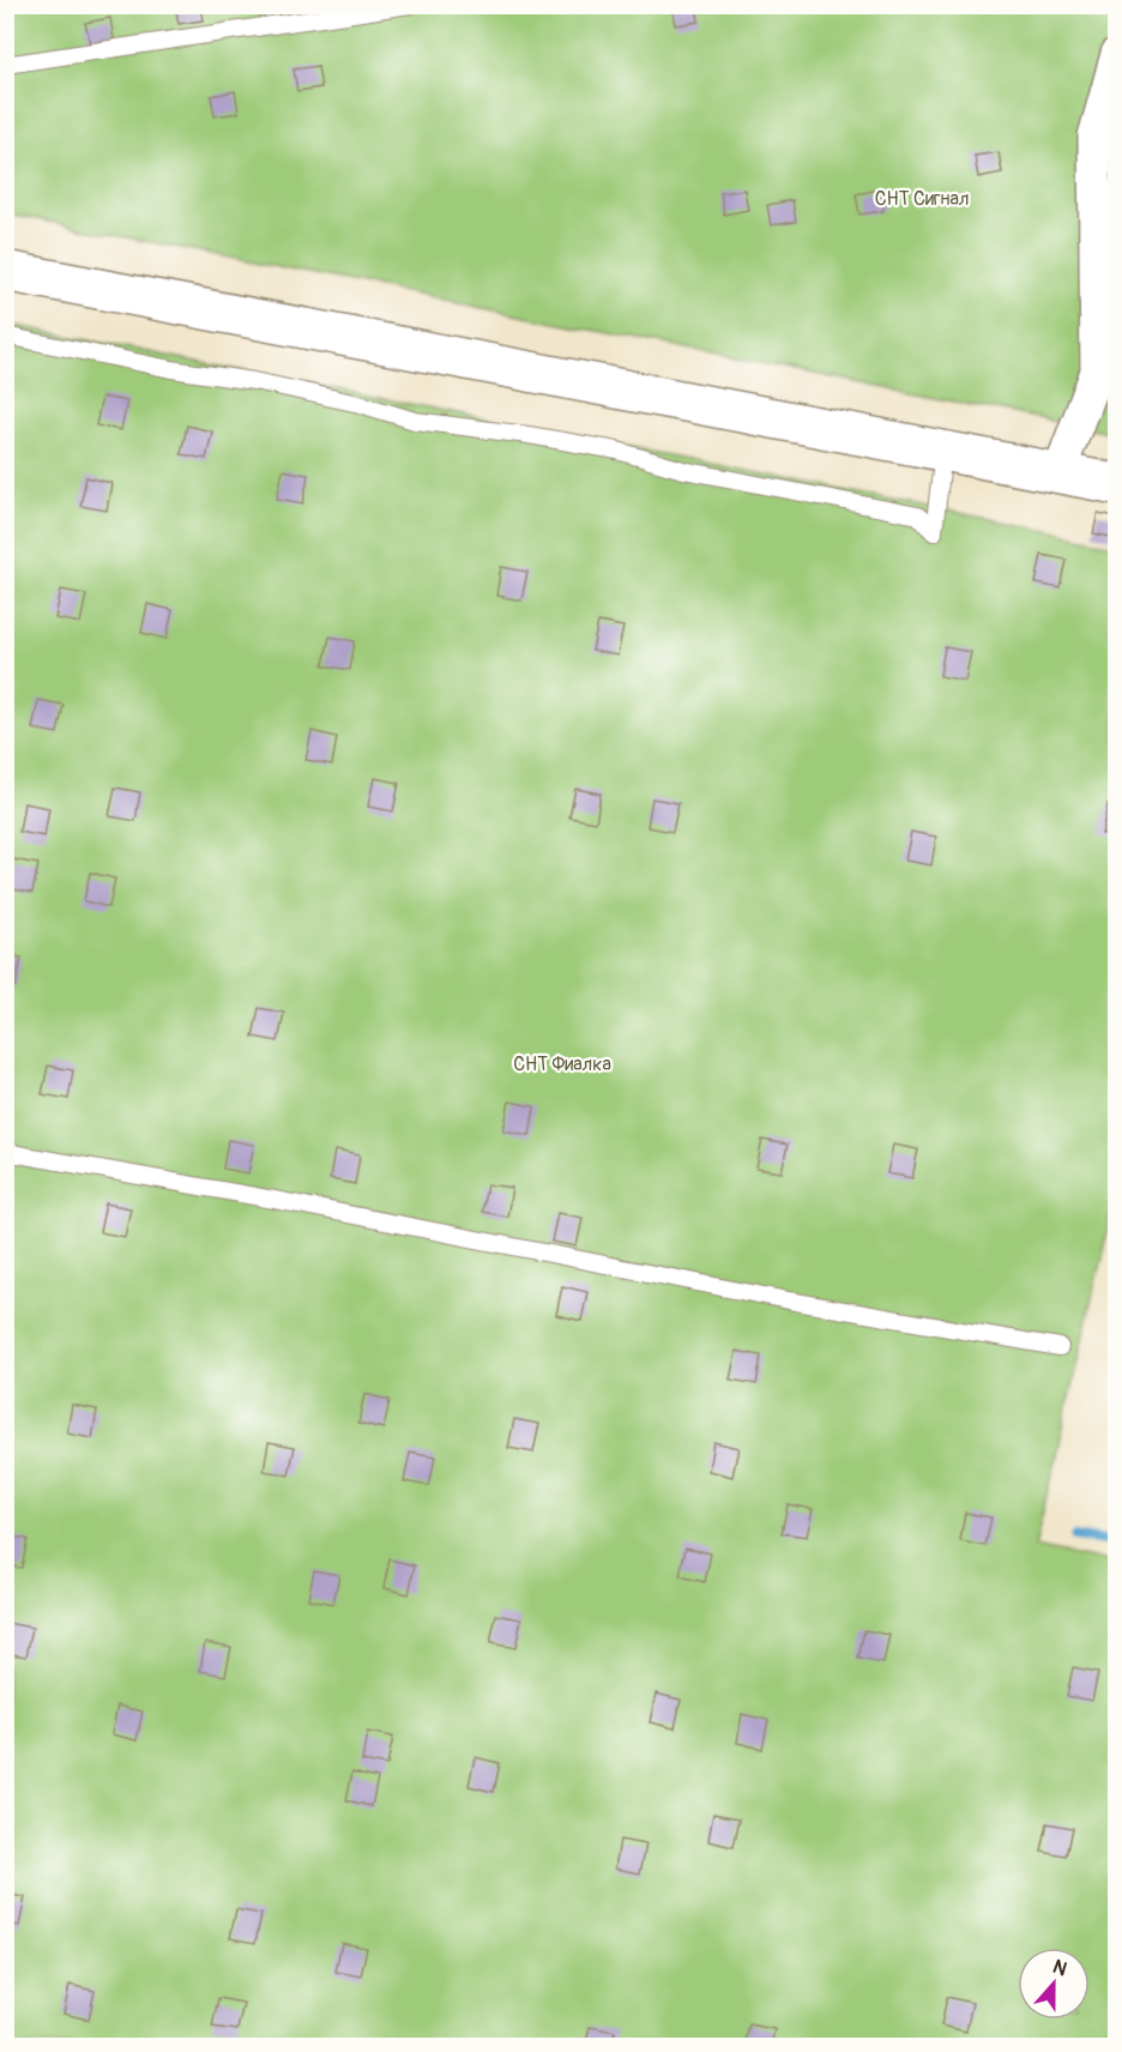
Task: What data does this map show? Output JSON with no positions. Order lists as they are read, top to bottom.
{
  "parks": ["СНТ Сигнал", "СНТ Фиалка"],
  "north": "top"
}
